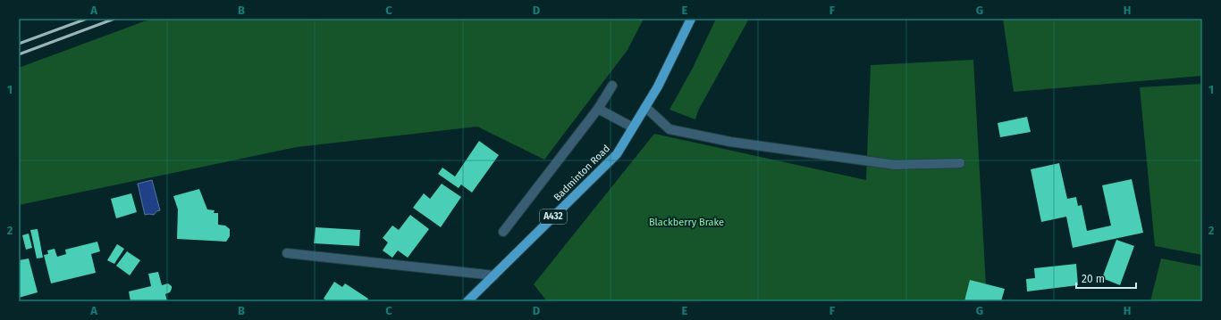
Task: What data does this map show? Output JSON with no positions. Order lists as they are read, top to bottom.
{
  "streets": {
    "main road": ["Badminton Road", "A432"]
  },
  "parks": ["Blackberry Brake"],
  "scale_bar": "20 m",
  "grid": {
    "columns": [
      "A",
      "B",
      "C",
      "D",
      "E",
      "F",
      "G",
      "H"
    ],
    "rows": ["1", "2"]
  }
}
